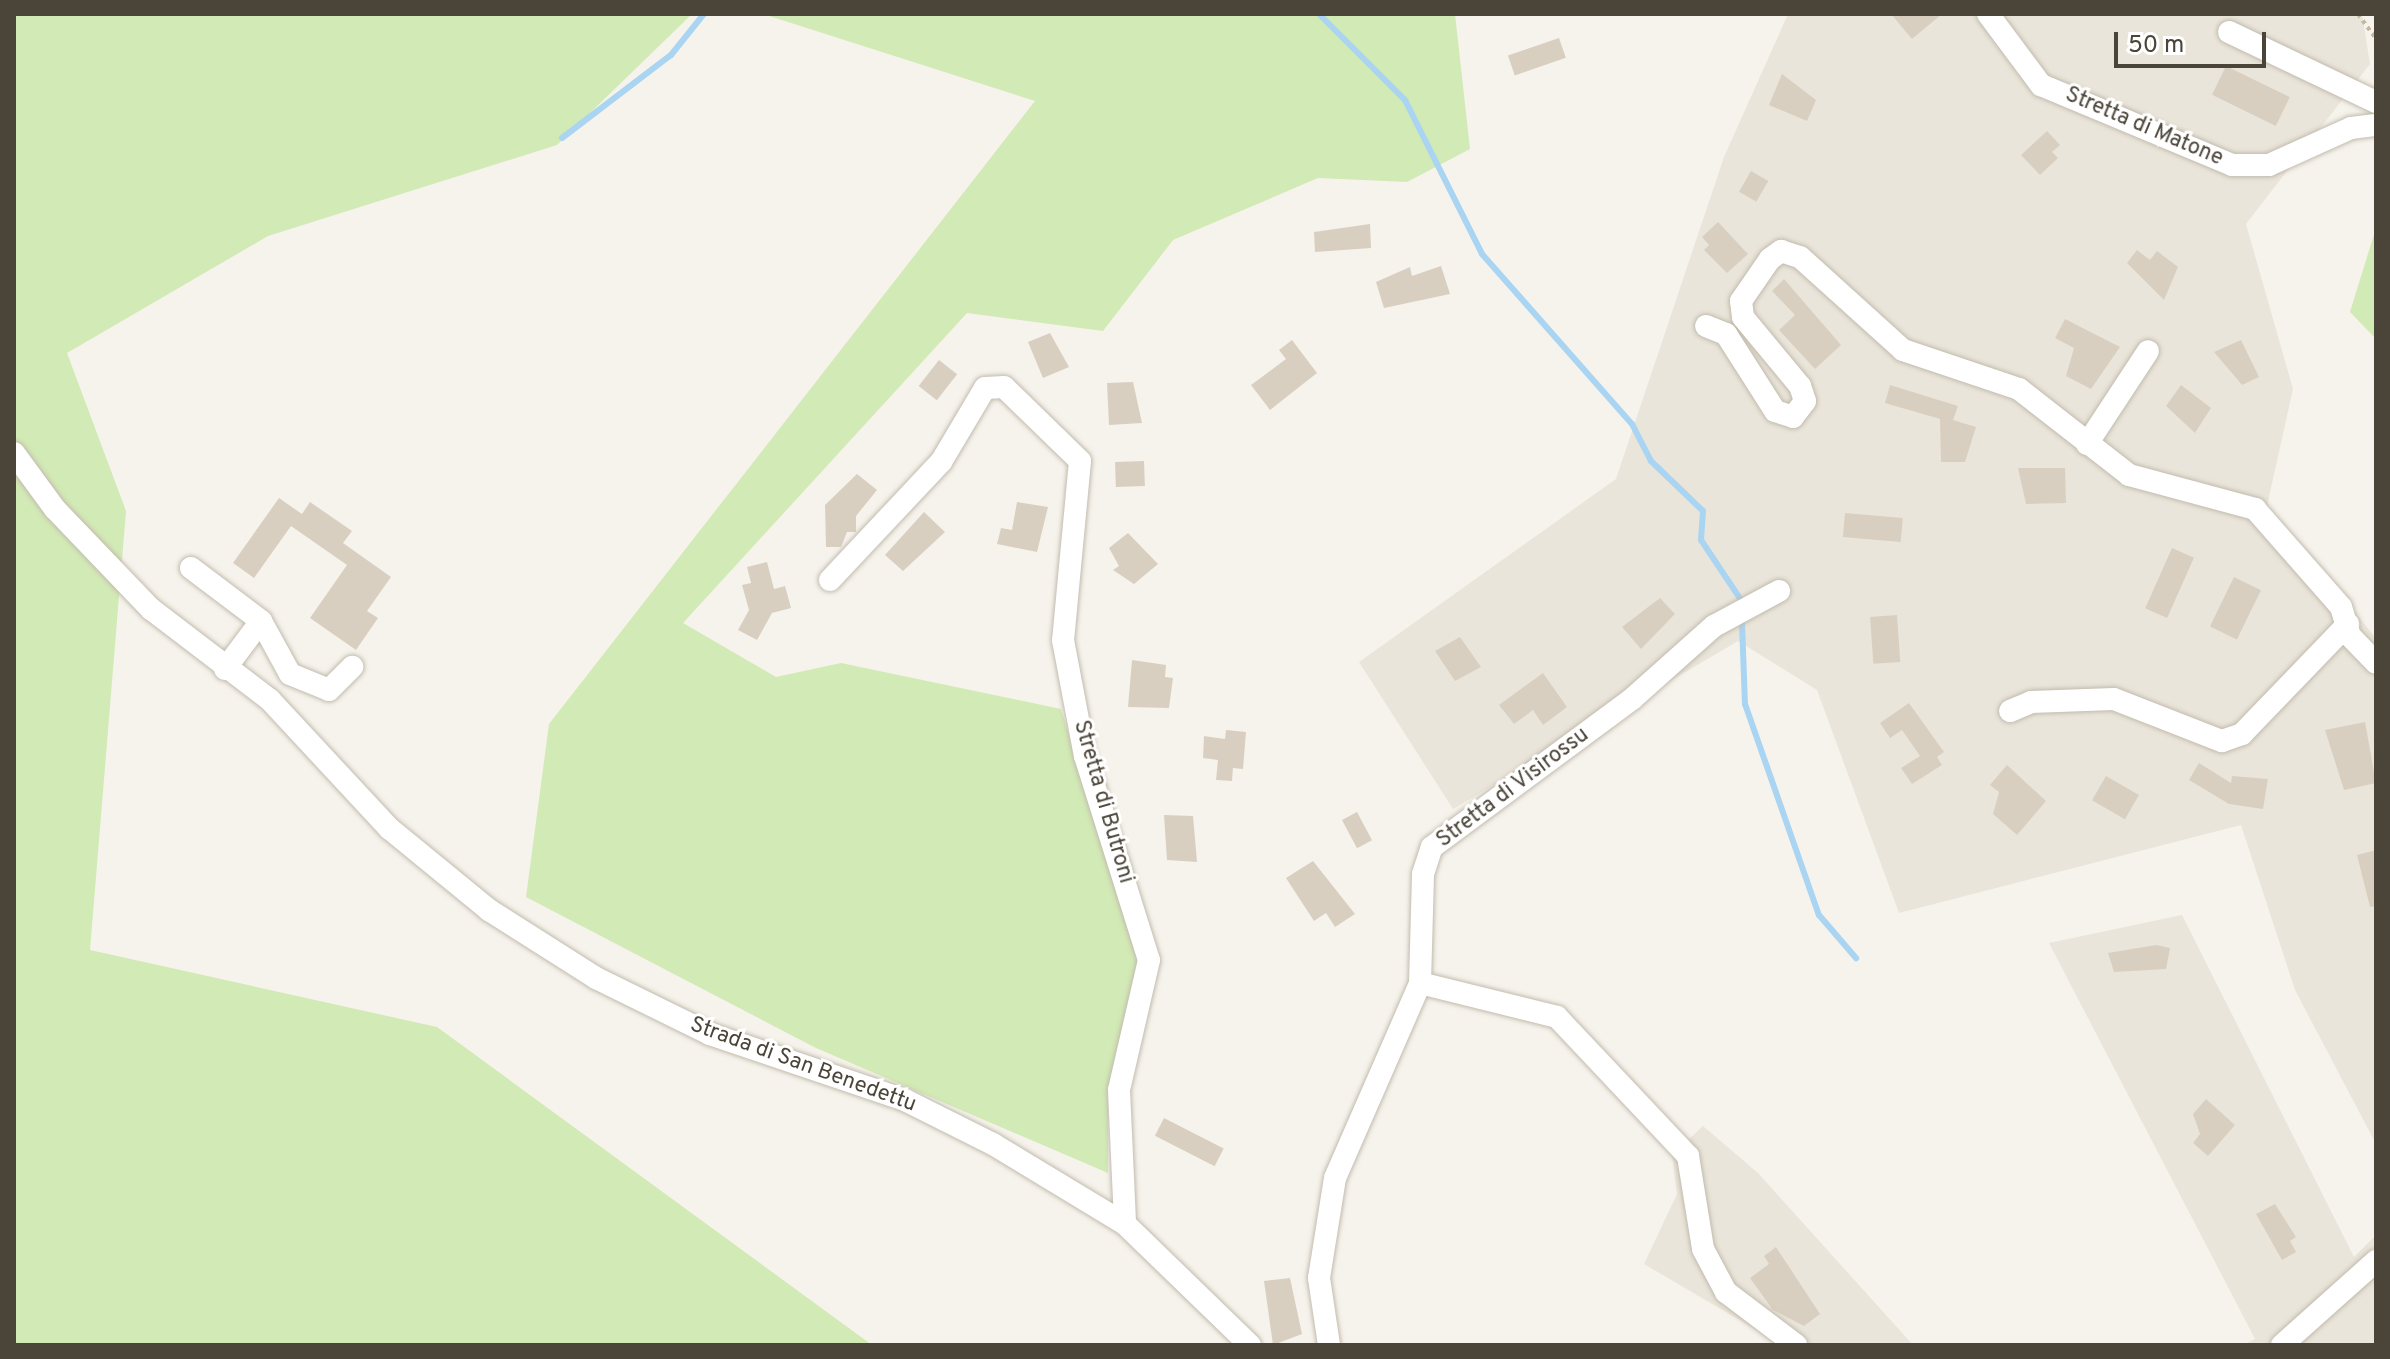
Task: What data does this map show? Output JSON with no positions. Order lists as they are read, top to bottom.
{
  "streets": {
    "street": [
      "Stretta di Matone",
      "Stretta di Visirossu",
      "Stretta di Butroni",
      "Strada di San Benedettu"
    ]
  },
  "crossings": [
    ["Stretta di Butroni", "Strada di San Benedettu"]
  ],
  "scale_bar": "50 m"
}
